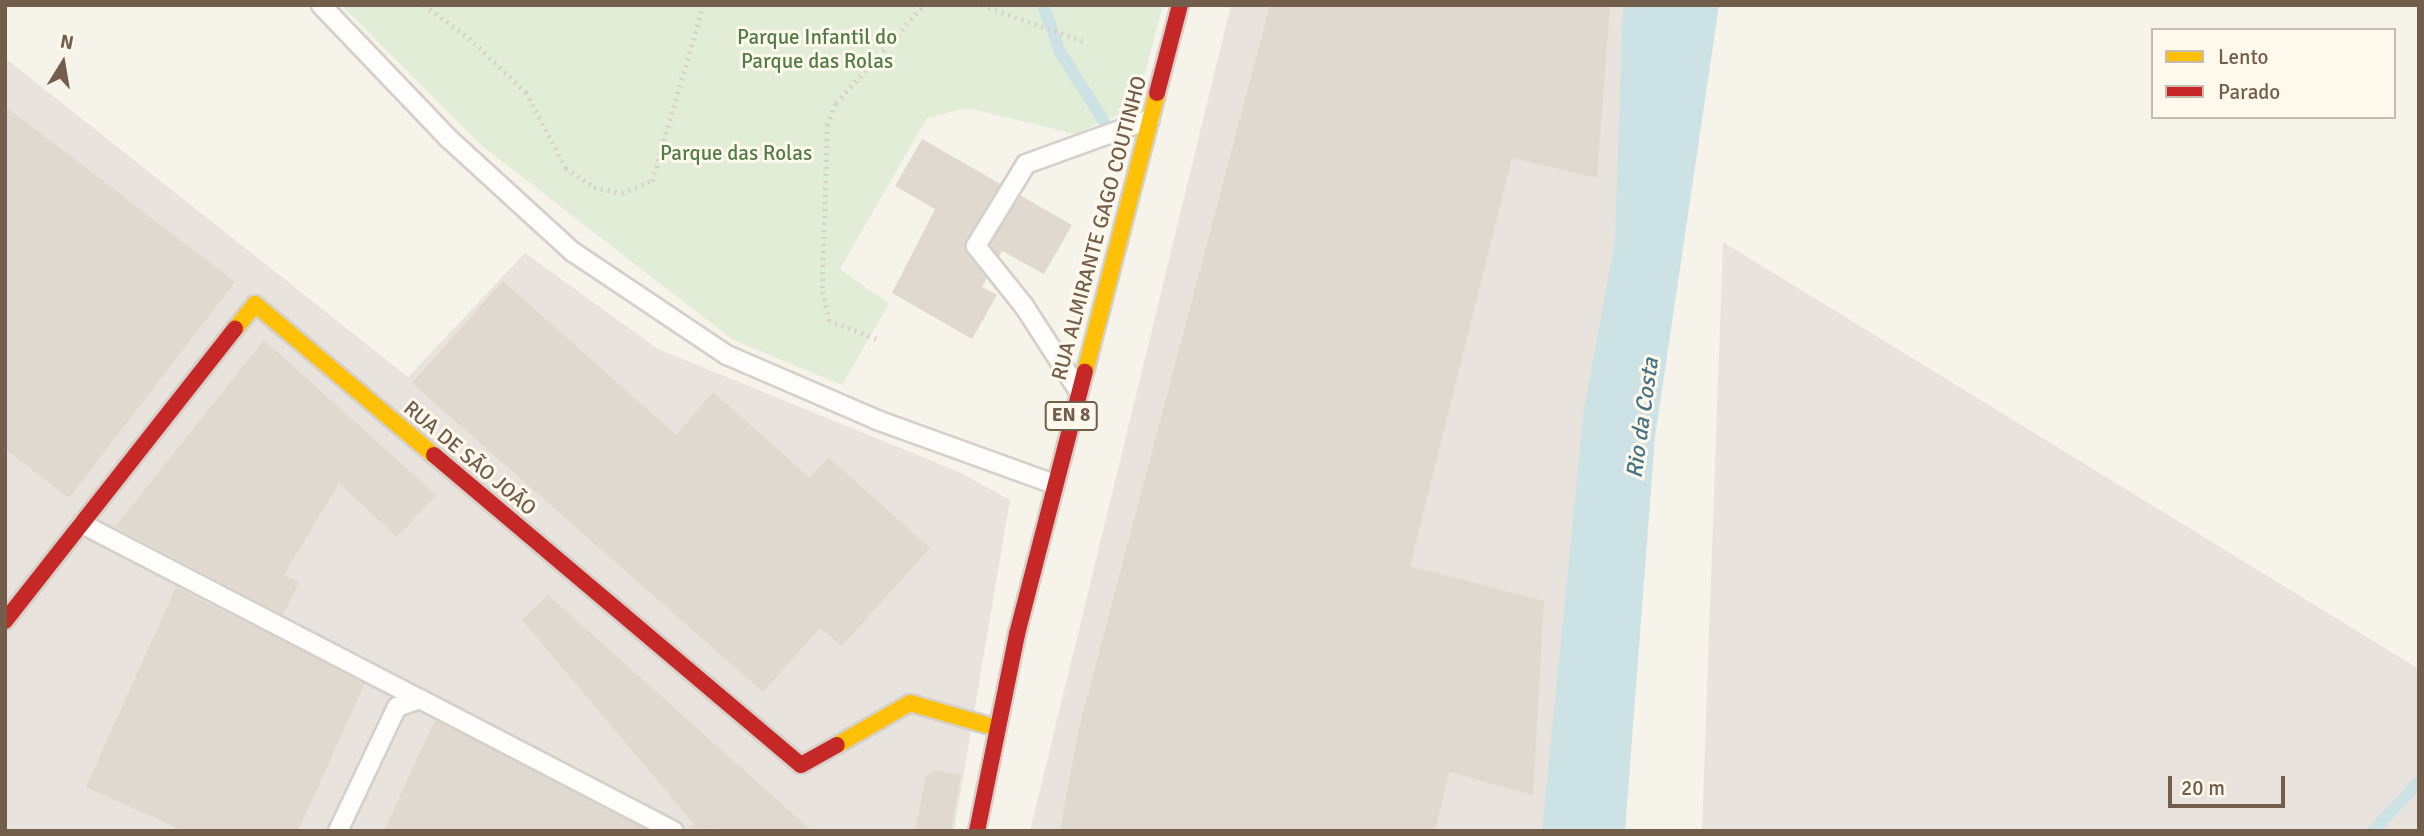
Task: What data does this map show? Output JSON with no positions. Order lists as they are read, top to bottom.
{
  "streets": {
    "street": ["RUA ALMIRANTE GAGO COUTINHO", "EN 8", "RUA DE SÃO JOÃO"]
  },
  "crossings": [
    ["RUA ALMIRANTE GAGO COUTINHO", "RUA DE SÃO JOÃO"]
  ],
  "water": ["Rio da Costa"],
  "parks": ["Parque Infantil do Parque das Rolas", "Parque das Rolas"],
  "legend": ["Lento", "Parado"],
  "scale_bar": "20 m",
  "north": "top"
}
